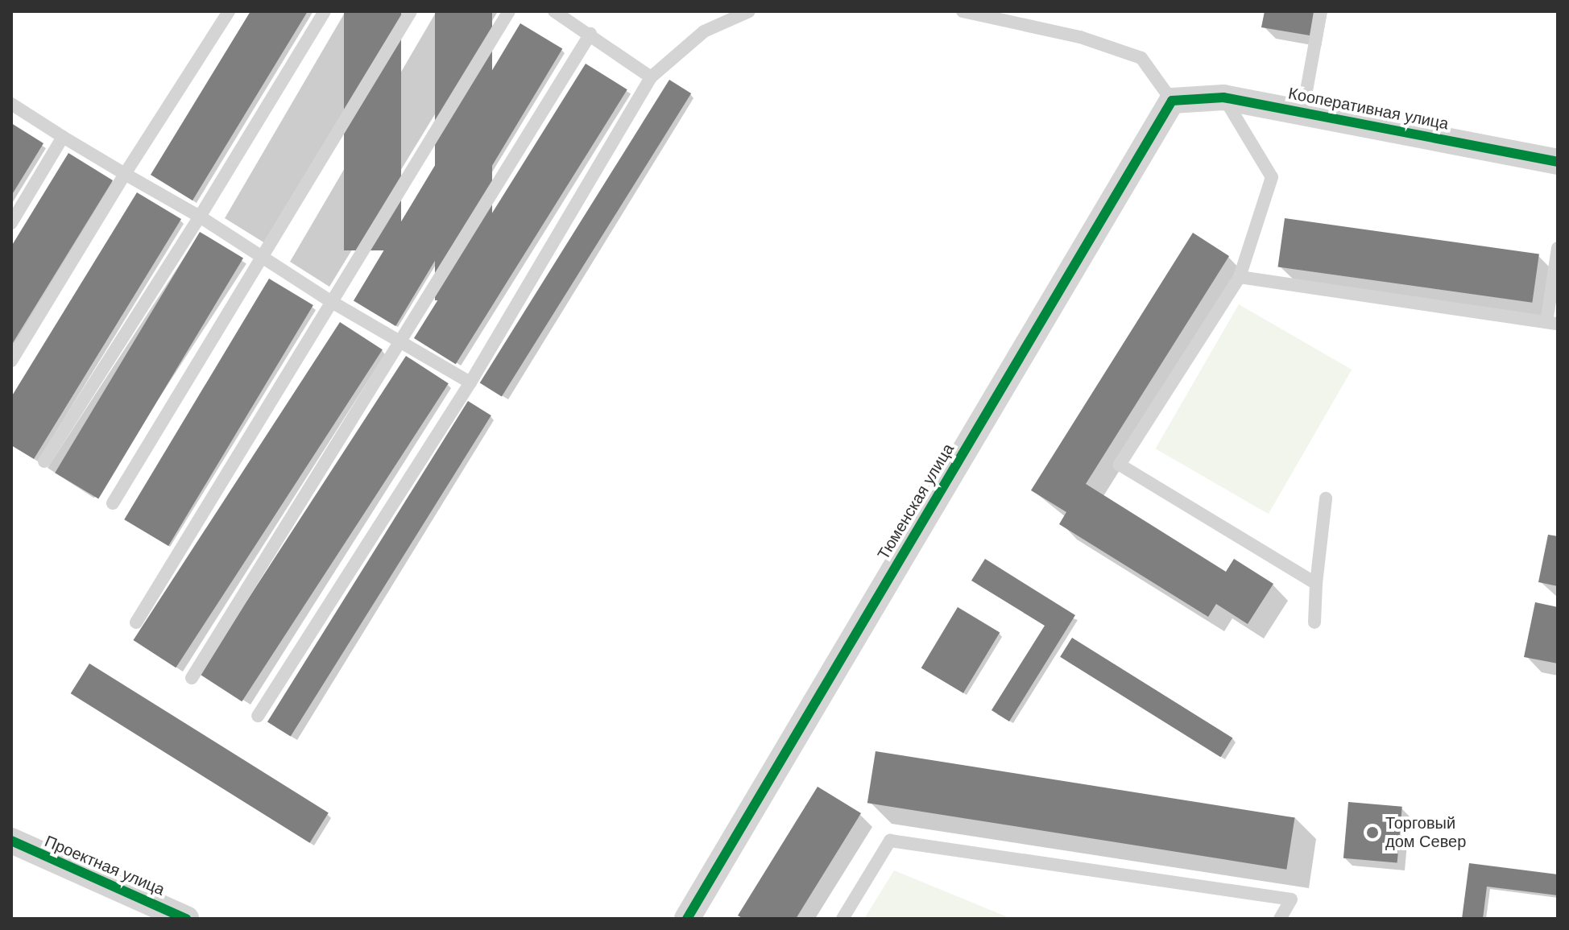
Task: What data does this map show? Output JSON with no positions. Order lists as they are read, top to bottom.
{
  "streets": {
    "street": ["Кооперативная улица", "Тюменская улица", "Проектная улица"]
  },
  "crossings": [
    ["Кооперативная улица", "Тюменская улица"]
  ],
  "places": ["Торговый дом Север"]
}
